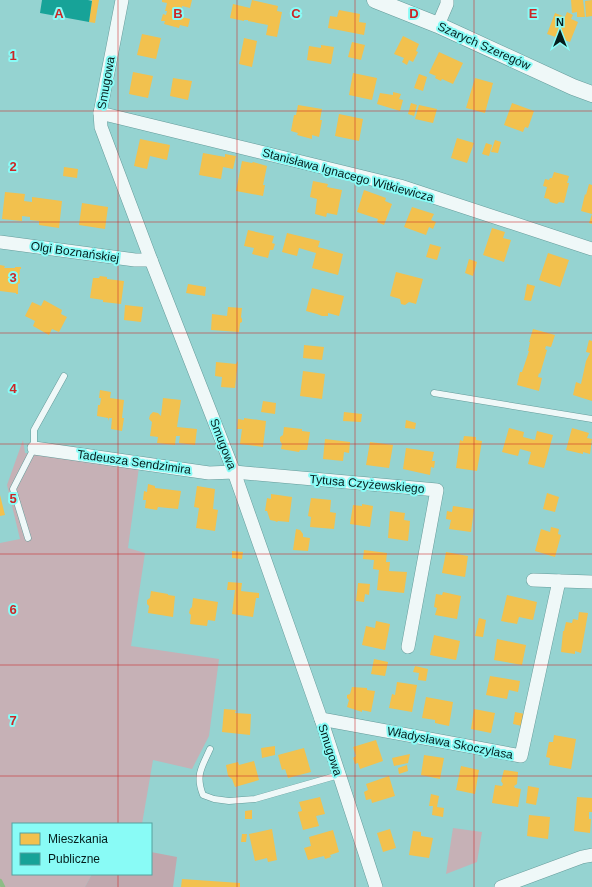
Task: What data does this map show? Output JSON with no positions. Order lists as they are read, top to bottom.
{
  "streets": {
    "street": [
      "Szarych Szeregów",
      "Smugowa",
      "Stanisława Ignacego Witkiewicza",
      "Olgi Boznańskiej",
      "Tadeusza Sendzimira",
      "Tytusa Czyżewskiego",
      "Władysława Skoczylasa"
    ]
  },
  "crossings": [
    ["Smugowa", "Stanisława Ignacego Witkiewicza"],
    ["Smugowa", "Olgi Boznańskiej"],
    ["Smugowa", "Tadeusza Sendzimira"],
    ["Smugowa", "Tytusa Czyżewskiego"],
    ["Smugowa", "Władysława Skoczylasa"],
    ["Tadeusza Sendzimira", "Tytusa Czyżewskiego"]
  ],
  "legend": ["Mieszkania", "Publiczne"],
  "north": "top",
  "grid": {
    "columns": [
      "A",
      "B",
      "C",
      "D",
      "E"
    ],
    "rows": [
      "1",
      "2",
      "3",
      "4",
      "5",
      "6",
      "7"
    ]
  }
}
